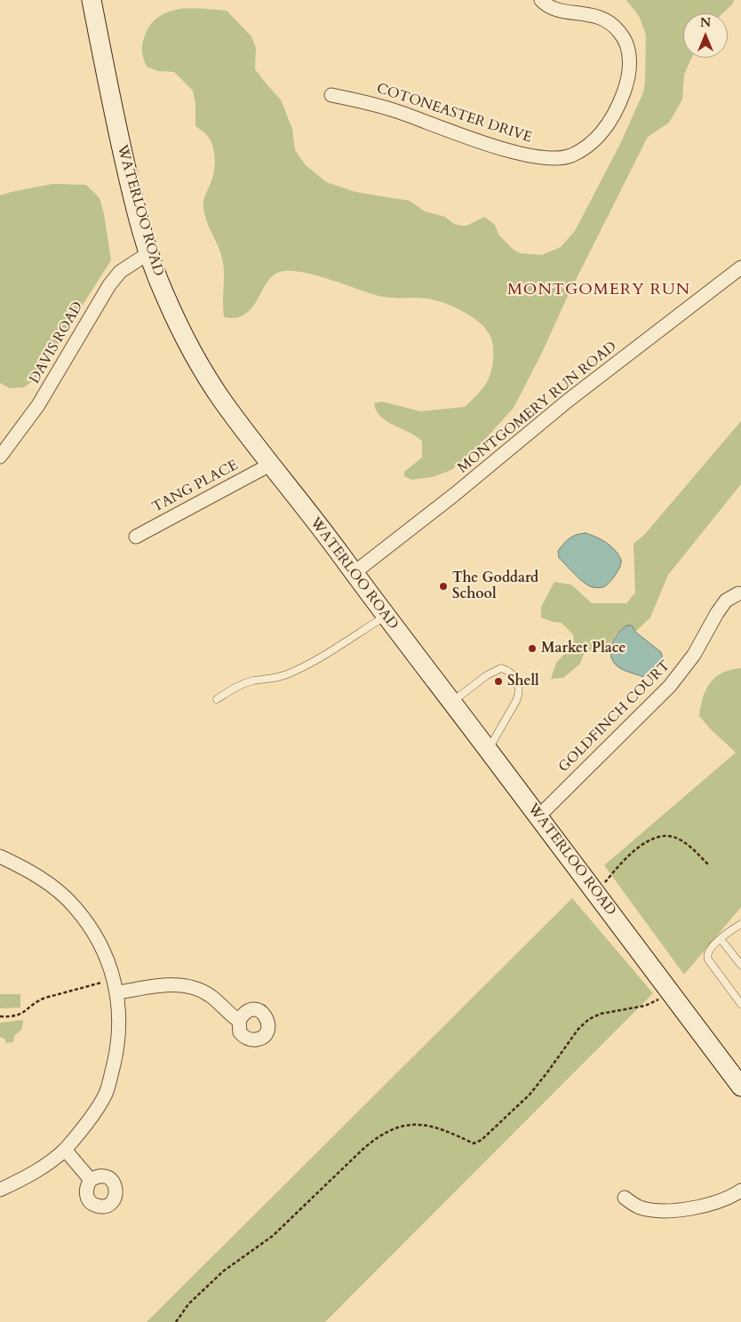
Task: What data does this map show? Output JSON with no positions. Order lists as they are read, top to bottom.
{
  "streets": {
    "main road": ["WATERLOO ROAD"],
    "street": [
      "COTONEASTER DRIVE",
      "DAVIS ROAD",
      "MONTGOMERY RUN ROAD",
      "TANG PLACE",
      "GOLDFINCH COURT"
    ]
  },
  "crossings": [
    ["WATERLOO ROAD", "DAVIS ROAD"],
    ["WATERLOO ROAD", "MONTGOMERY RUN ROAD"],
    ["WATERLOO ROAD", "TANG PLACE"],
    ["WATERLOO ROAD", "GOLDFINCH COURT"]
  ],
  "districts": ["MONTGOMERY RUN"],
  "places": ["The Goddard School", "Market Place", "Shell"],
  "north": "top"
}
